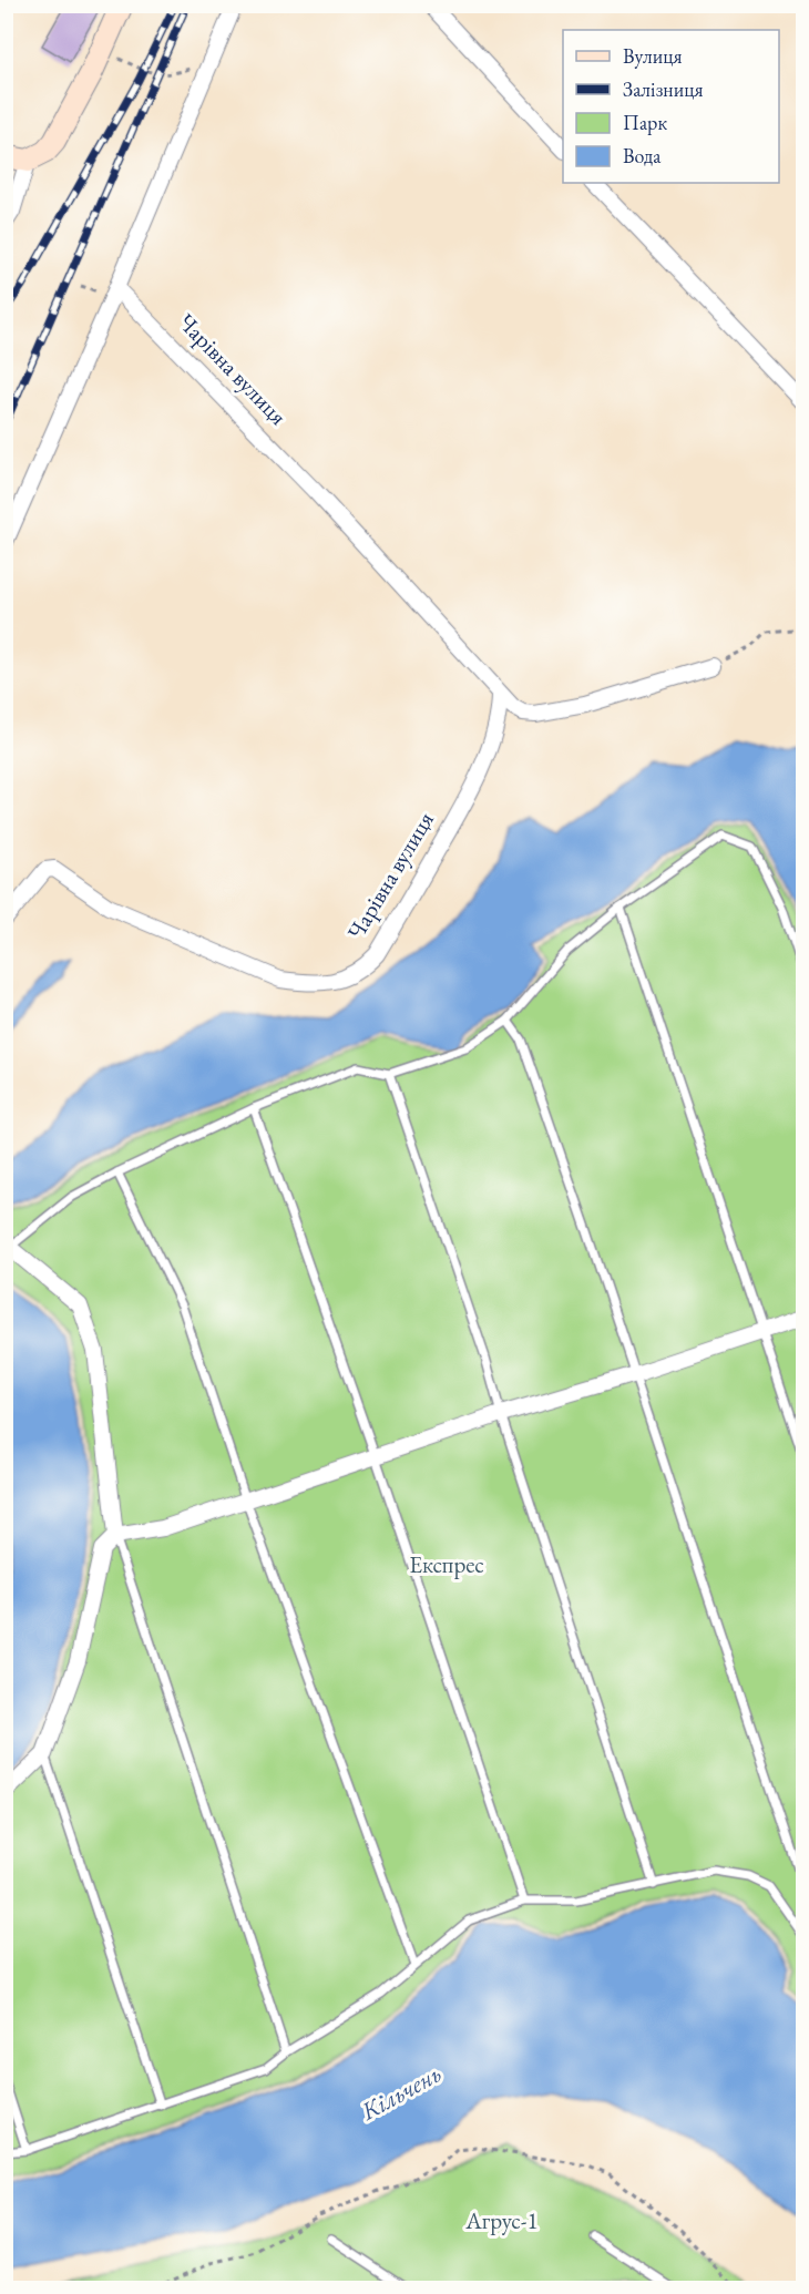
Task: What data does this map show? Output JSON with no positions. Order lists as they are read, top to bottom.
{
  "streets": {
    "street": ["Чарівна вулиця"]
  },
  "water": ["Кільчень"],
  "parks": ["Експрес", "Агрус-1"],
  "legend": [
    "Вулиця",
    "Залізниця",
    "Парк",
    "Вода"
  ]
}
